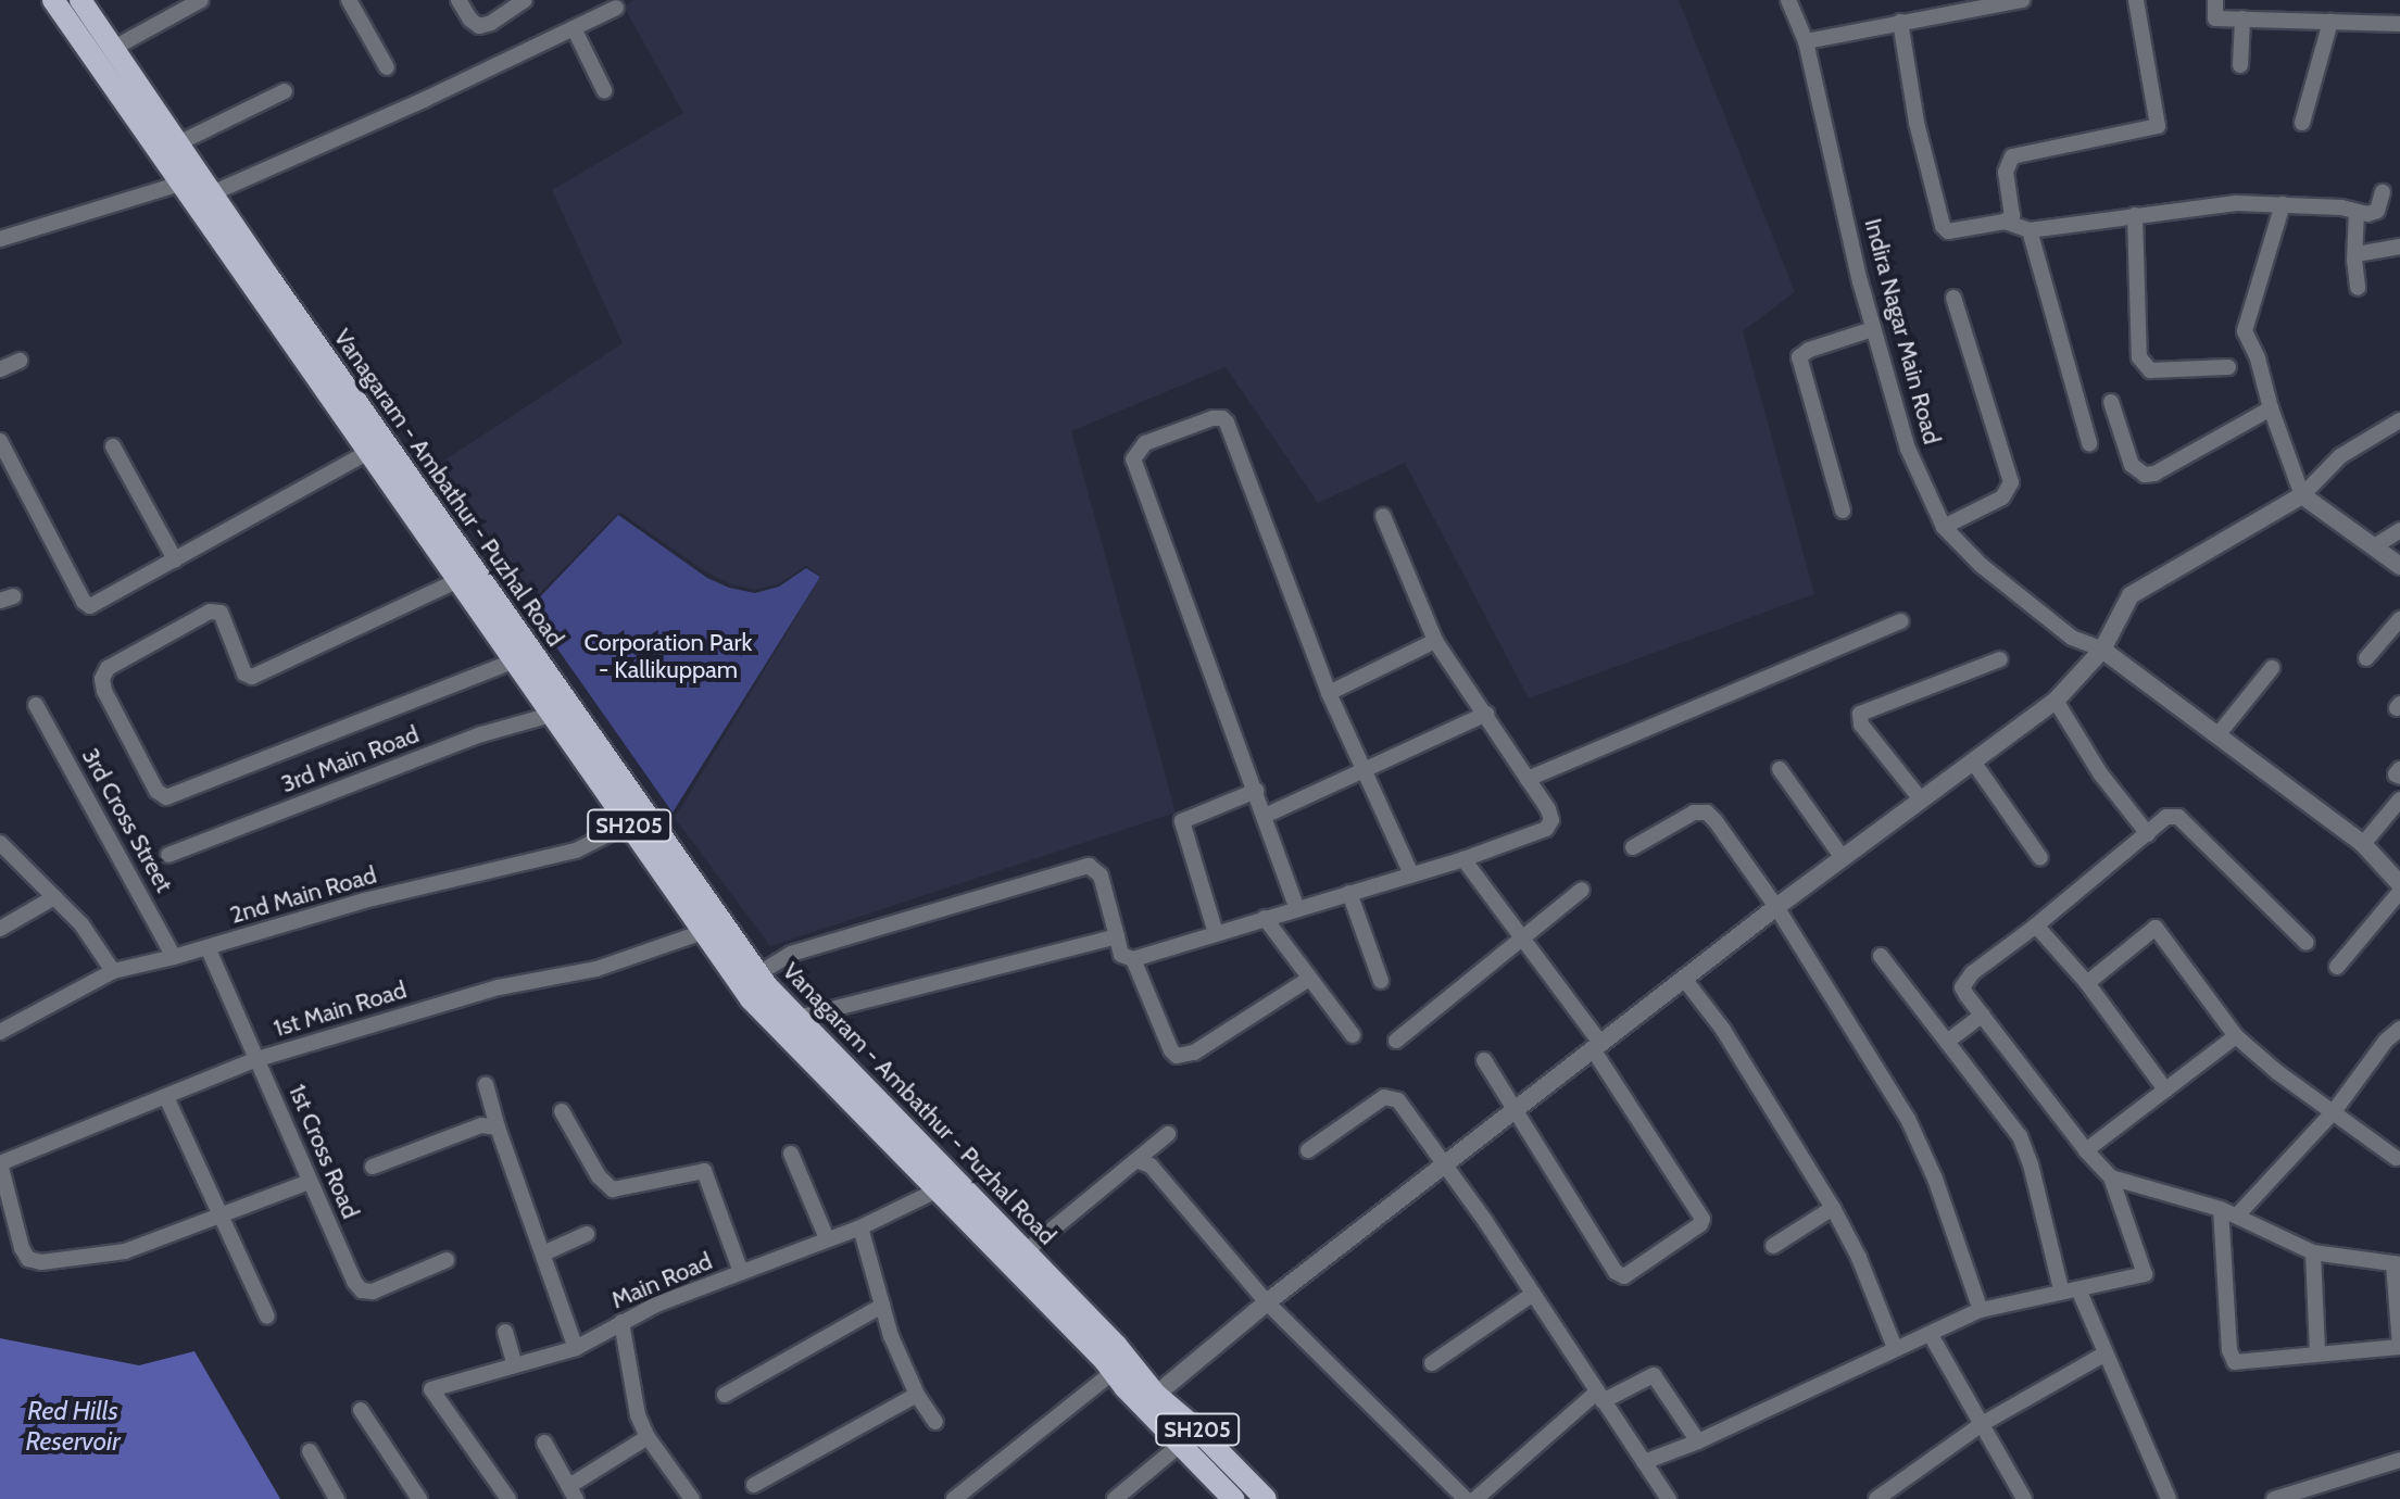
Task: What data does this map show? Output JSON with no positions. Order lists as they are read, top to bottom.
{
  "streets": {
    "main road": ["Vanagaram - Ambathur - Puzhal Road", "SH205"],
    "street": [
      "Indira Nagar Main Road",
      "3rd Main Road",
      "3rd Cross Street",
      "2nd Main Road",
      "1st Main Road",
      "1st Cross Road",
      "Main Road"
    ]
  },
  "crossings": [
    ["Vanagaram - Ambathur - Puzhal Road", "3rd Main Road"],
    ["Vanagaram - Ambathur - Puzhal Road", "2nd Main Road"],
    ["Vanagaram - Ambathur - Puzhal Road", "1st Main Road"],
    ["Vanagaram - Ambathur - Puzhal Road", "Main Road"],
    ["3rd Cross Street", "2nd Main Road"],
    ["2nd Main Road", "1st Cross Road"],
    ["1st Main Road", "1st Cross Road"]
  ],
  "water": ["Red Hills Reservoir"],
  "parks": ["Corporation Park - Kallikuppam"]
}
